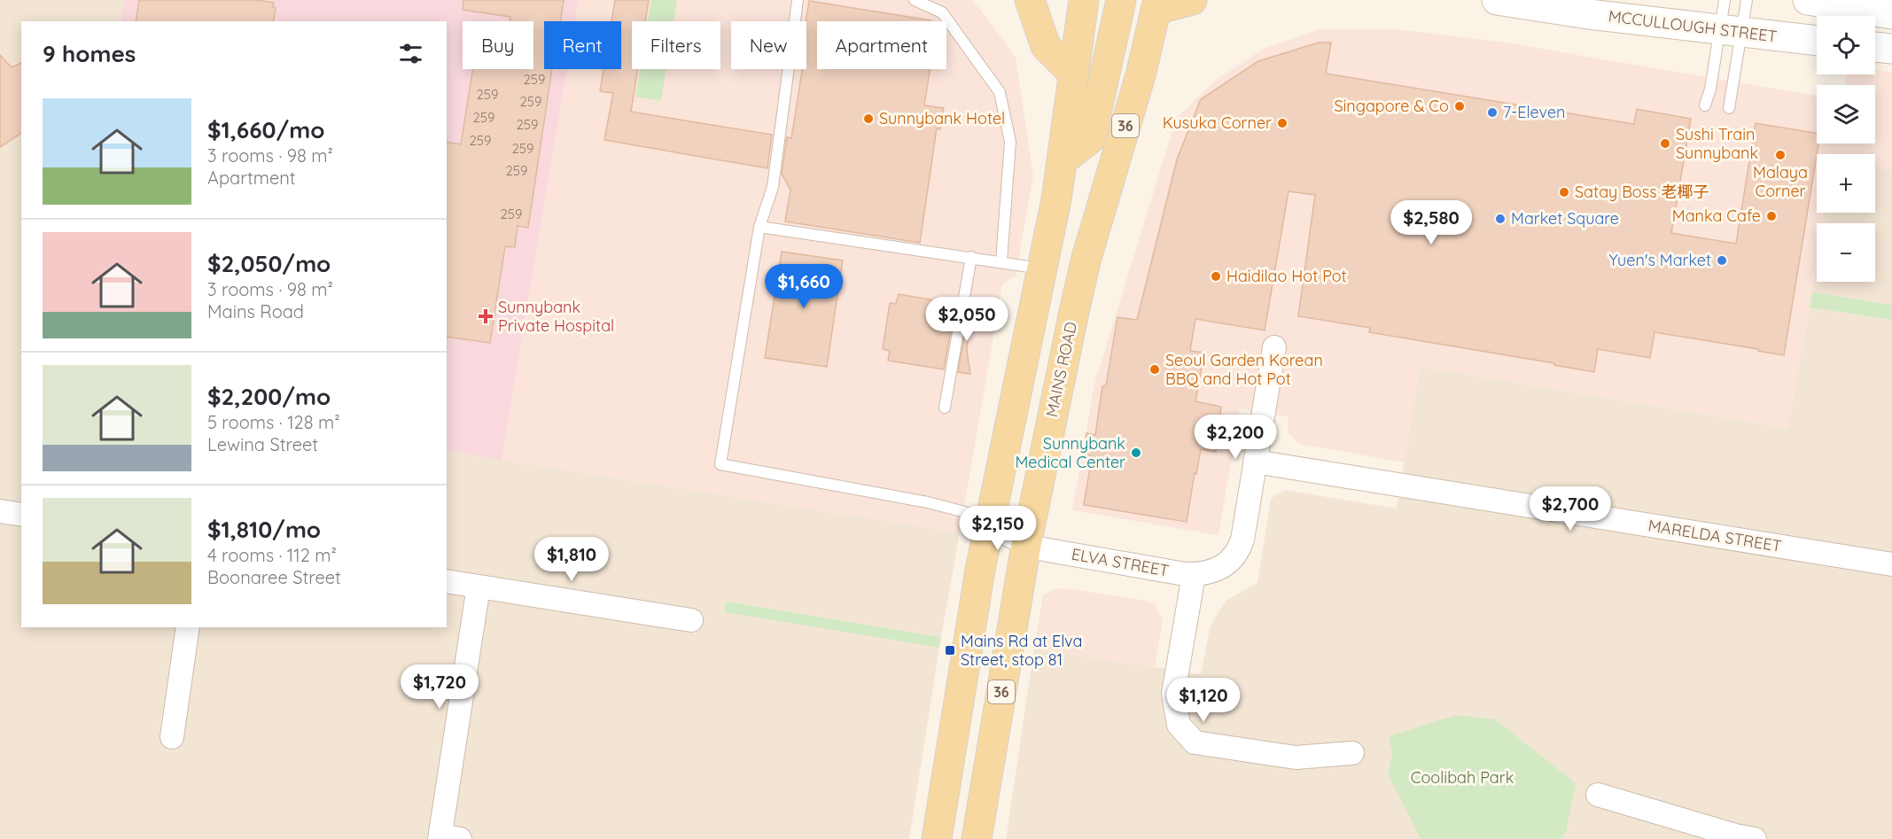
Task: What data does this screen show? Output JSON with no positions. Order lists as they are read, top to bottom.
{
  "streets": {
    "main road": ["MCCULLOUGH STREET", "36", "MAINS ROAD"],
    "street": ["MARELDA STREET", "ELVA STREET"]
  },
  "crossings": [
    ["MAINS ROAD", "ELVA STREET"]
  ],
  "parks": ["Coolibah Park"],
  "places": {
    "other": [
      "Singapore & Co",
      "7-Eleven",
      "Sunnybank Hotel",
      "Kusuka Corner",
      "Sushi Train Sunnybank",
      "Malaya Corner",
      "Satay Boss 老椰子",
      "Manka Cafe",
      "Market Square",
      "Yuen's Market",
      "Haidilao Hot Pot",
      "Seoul Garden Korean BBQ and Hot Pot",
      "Sunnybank Medical Center"
    ],
    "health": ["Sunnybank Private Hospital"],
    "transit": ["Mains Rd at Elva Street, stop 81"]
  },
  "house_numbers": [
    "259",
    "259",
    "259",
    "259",
    "259",
    "259",
    "259",
    "259",
    "259"
  ],
  "page": {
    "map_buttons": ["+", "−"],
    "chip": [
      "Buy",
      "Rent",
      "Filters",
      "New",
      "Apartment"
    ],
    "heading": "9 homes",
    "list": [
      {
        "name": "$1,660/mo",
        "note": "3 rooms · 98 m² · Apartment"
      },
      {
        "name": "$2,050/mo",
        "note": "3 rooms · 98 m² · Mains Road"
      },
      {
        "name": "$2,200/mo",
        "note": "5 rooms · 128 m² · Lewina Street"
      },
      {
        "name": "$1,810/mo",
        "note": "4 rooms · 112 m² · Boonaree Street"
      }
    ],
    "price": [
      "$2,580",
      "$1,660",
      "$2,050",
      "$2,200",
      "$2,700",
      "$2,150",
      "$1,810",
      "$1,720",
      "$1,120"
    ]
  }
}
